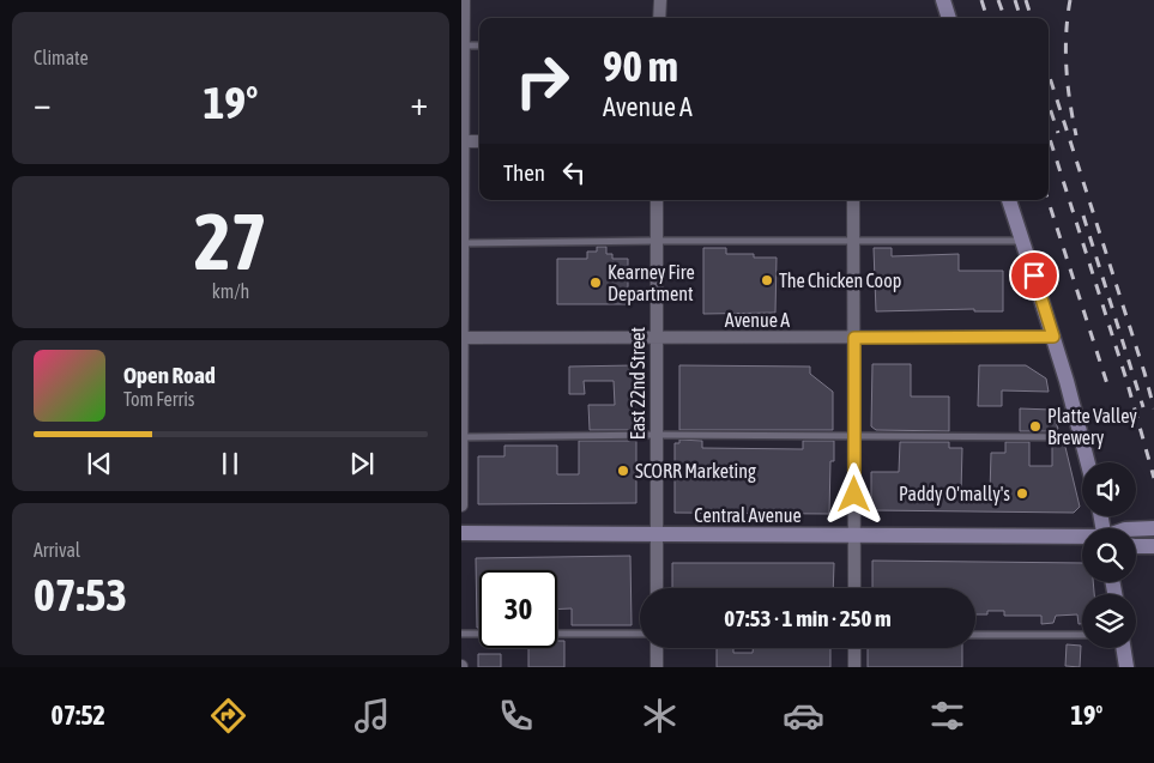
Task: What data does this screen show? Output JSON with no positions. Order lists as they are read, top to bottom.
{
  "streets": {
    "street": ["Avenue A", "East 22nd Street", "Central Avenue"]
  },
  "crossings": [
    ["Avenue A", "East 22nd Street"],
    ["East 22nd Street", "Central Avenue"]
  ],
  "places": [
    "The Chicken Coop",
    "Kearney Fire Department",
    "Platte Valley Brewery",
    "SCORR Marketing",
    "Paddy O'mally's"
  ],
  "page": {
    "tile": [
      "Climate",
      ["27", "km/h"],
      ["Arrival", "07:53"]
    ],
    "turn": ["90 m", "Avenue A"],
    "heat": ["−", "19°", "+"],
    "then": "Then",
    "song": ["Open Road", "Tom Ferris"],
    "limit": "30",
    "trip": "07:53 · 1 min · 250 m",
    "tabs": ["07:52", "19°"]
  }
}
